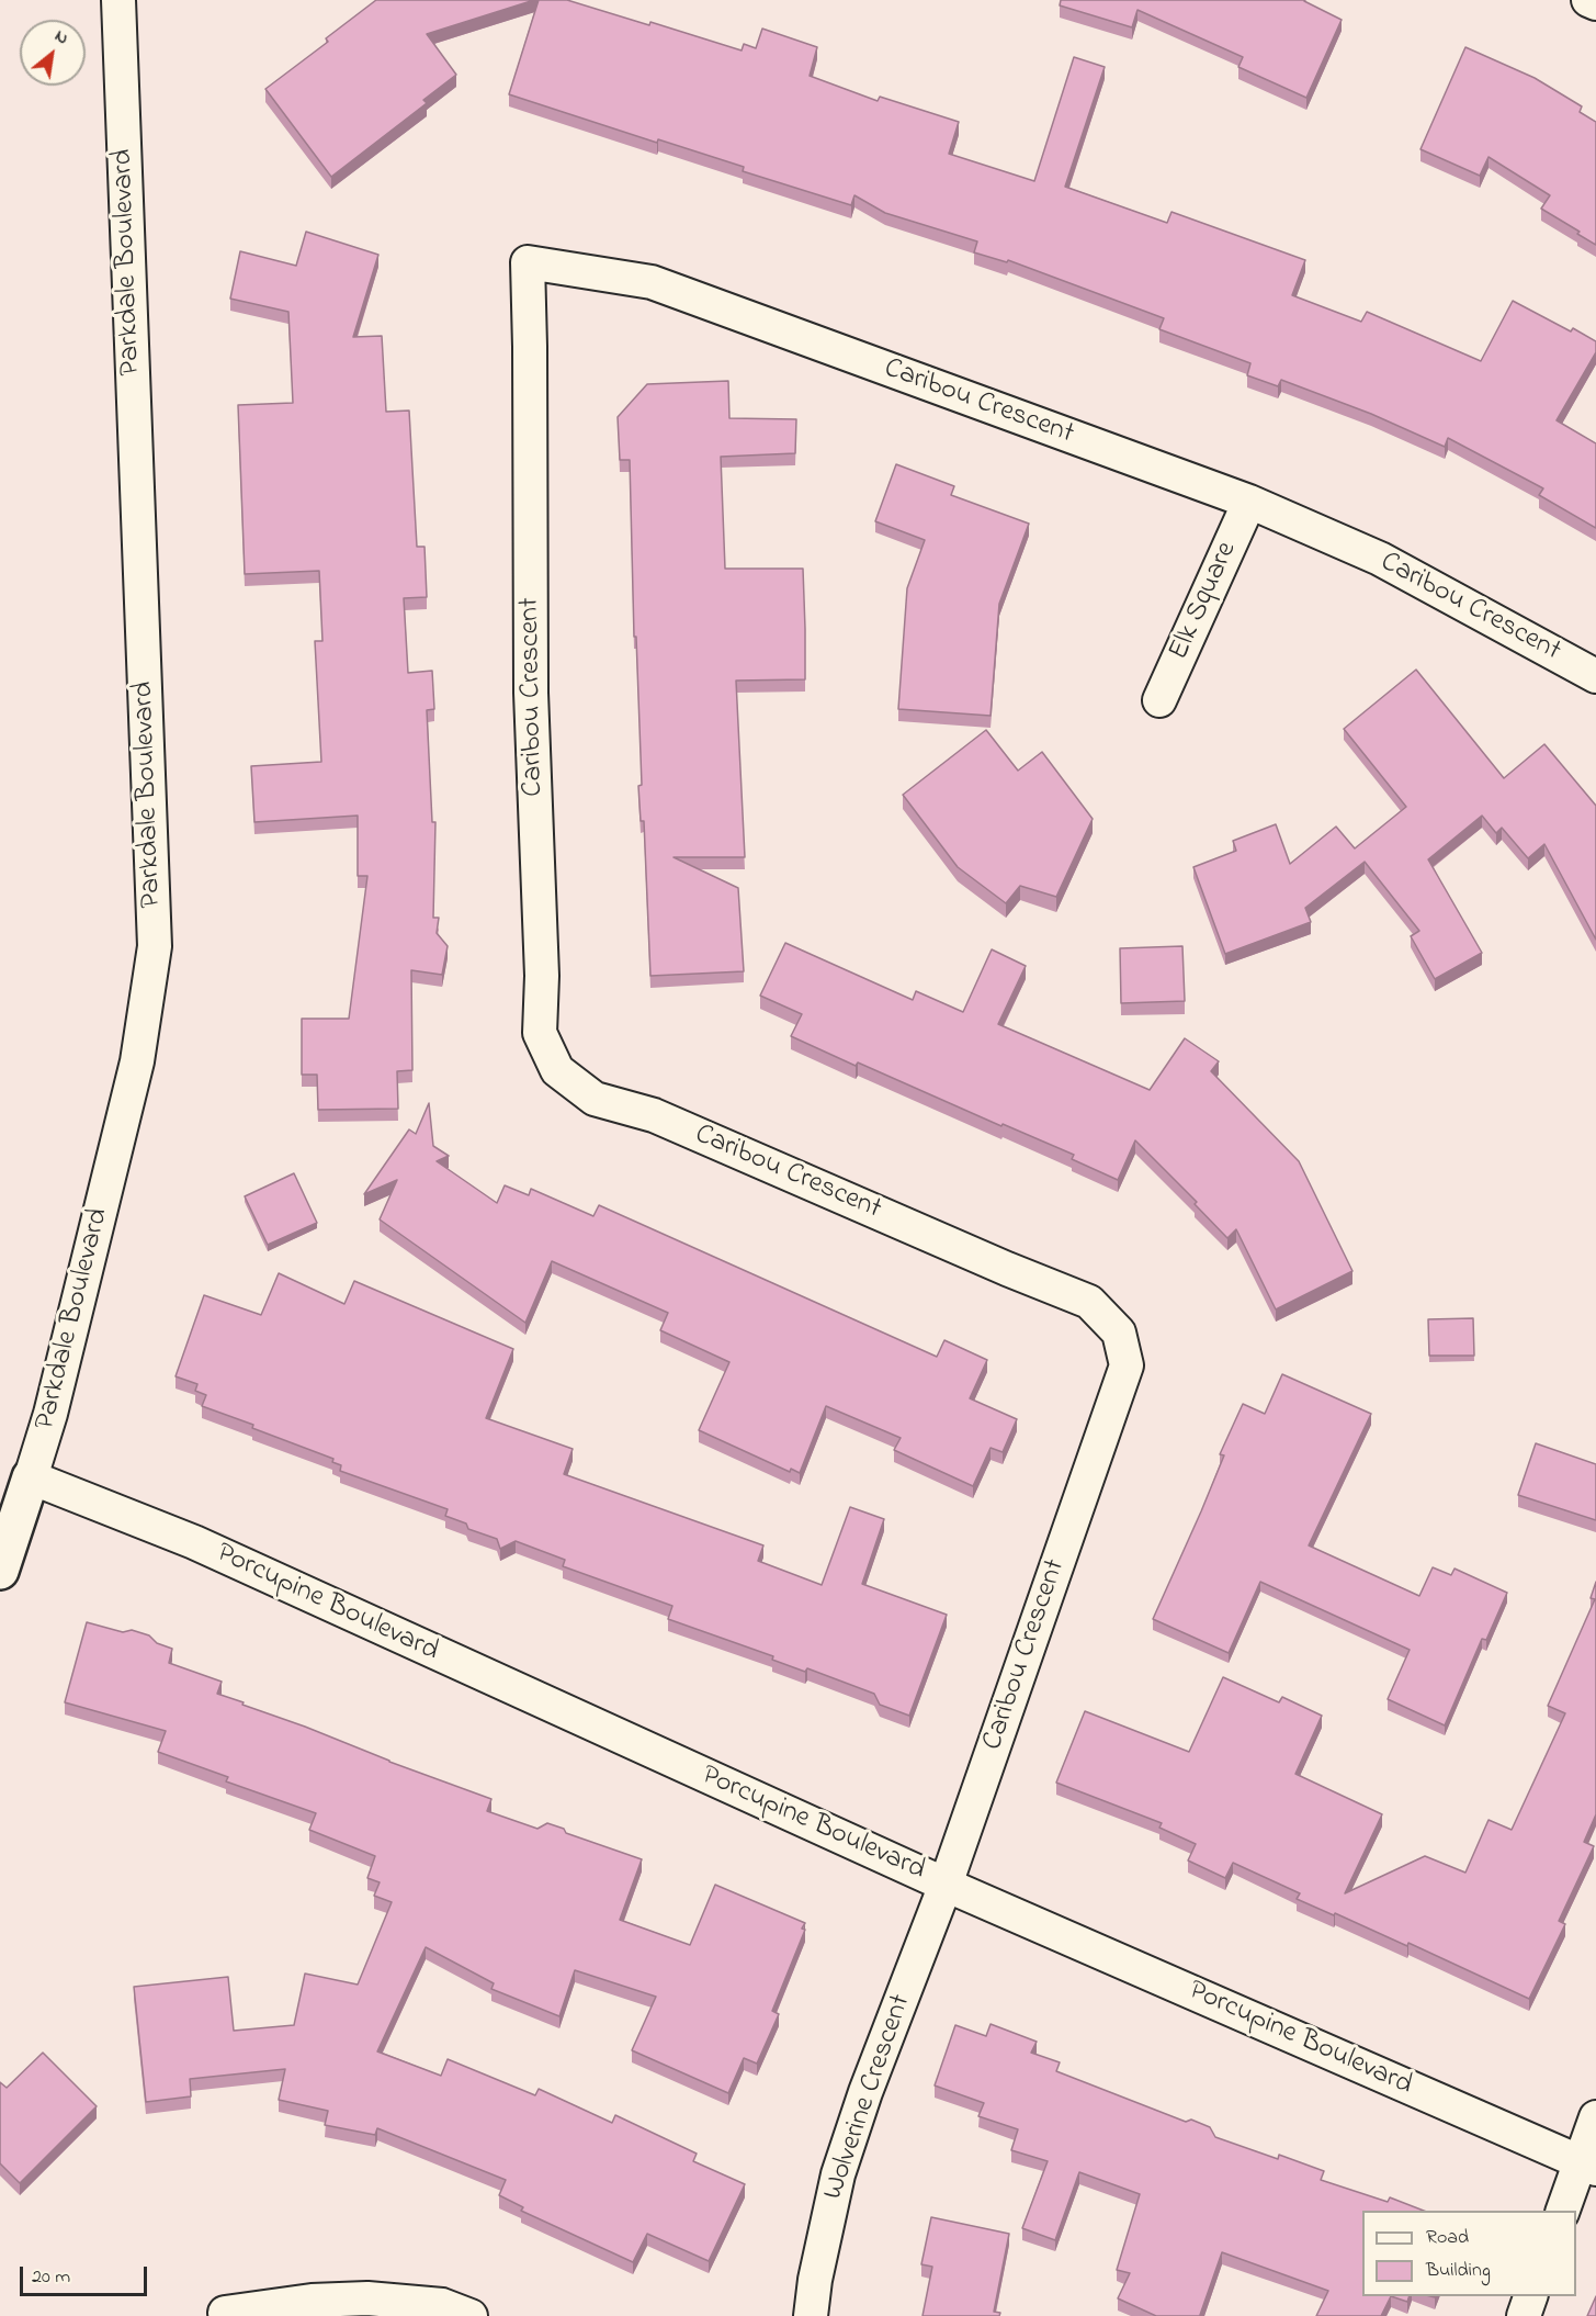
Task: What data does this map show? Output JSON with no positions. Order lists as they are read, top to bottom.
{
  "streets": {
    "street": [
      "Parkdale Boulevard",
      "Caribou Crescent",
      "Elk Square",
      "Porcupine Boulevard",
      "Wolverine Crescent"
    ]
  },
  "crossings": [
    ["Parkdale Boulevard", "Porcupine Boulevard"],
    ["Caribou Crescent", "Elk Square"],
    ["Caribou Crescent", "Porcupine Boulevard"],
    ["Caribou Crescent", "Wolverine Crescent"],
    ["Porcupine Boulevard", "Wolverine Crescent"]
  ],
  "legend": ["Road", "Building"],
  "scale_bar": "20 m",
  "north": "top right"
}
